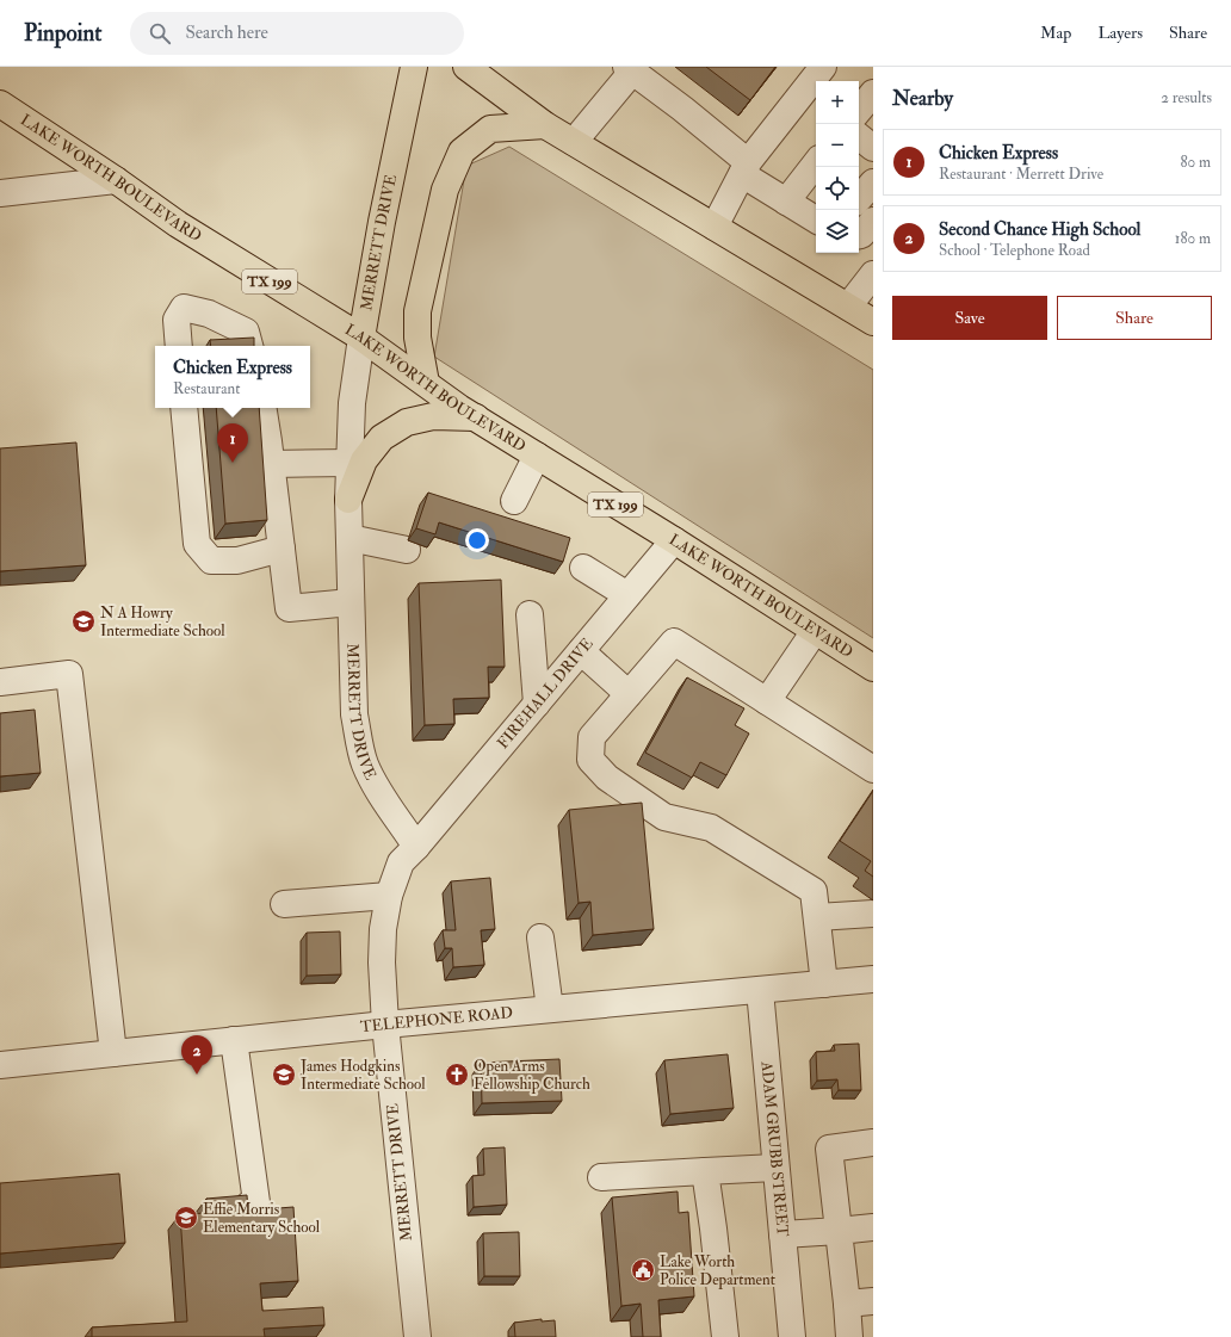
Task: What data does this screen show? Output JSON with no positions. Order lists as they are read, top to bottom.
{
  "streets": {
    "main road": ["LAKE WORTH BOULEVARD", "MERRETT DRIVE", "TX 199"],
    "street": ["FIREHALL DRIVE", "TELEPHONE ROAD", "ADAM GRUBB STREET"]
  },
  "crossings": [
    ["LAKE WORTH BOULEVARD", "MERRETT DRIVE"],
    ["LAKE WORTH BOULEVARD", "FIREHALL DRIVE"],
    ["MERRETT DRIVE", "FIREHALL DRIVE"],
    ["MERRETT DRIVE", "TELEPHONE ROAD"],
    ["TELEPHONE ROAD", "ADAM GRUBB STREET"]
  ],
  "places": {
    "school or university": ["N A Howry Intermediate School", "James Hodgkins Intermediate School", "Effie Morris Elementary School"],
    "church": ["Open Arms Fellowship Church"],
    "public building": ["Lake Worth Police Department"]
  },
  "page": {
    "header": "Pinpoint",
    "search": "Search here",
    "nav": ["Map", "Layers", "Share"],
    "heading": ["Nearby", "2 results"],
    "map_buttons": ["+", "−"],
    "list": [
      {
        "mark": "1",
        "name": "Chicken Express",
        "note": "Restaurant · Merrett Drive",
        "value": "80 m"
      },
      {
        "mark": "2",
        "name": "Second Chance High School",
        "note": "School · Telephone Road",
        "value": "180 m"
      }
    ],
    "buttons": ["Save", "Share"],
    "popup": ["Chicken Express", "Restaurant"],
    "pins": ["1", "2"]
  }
}
